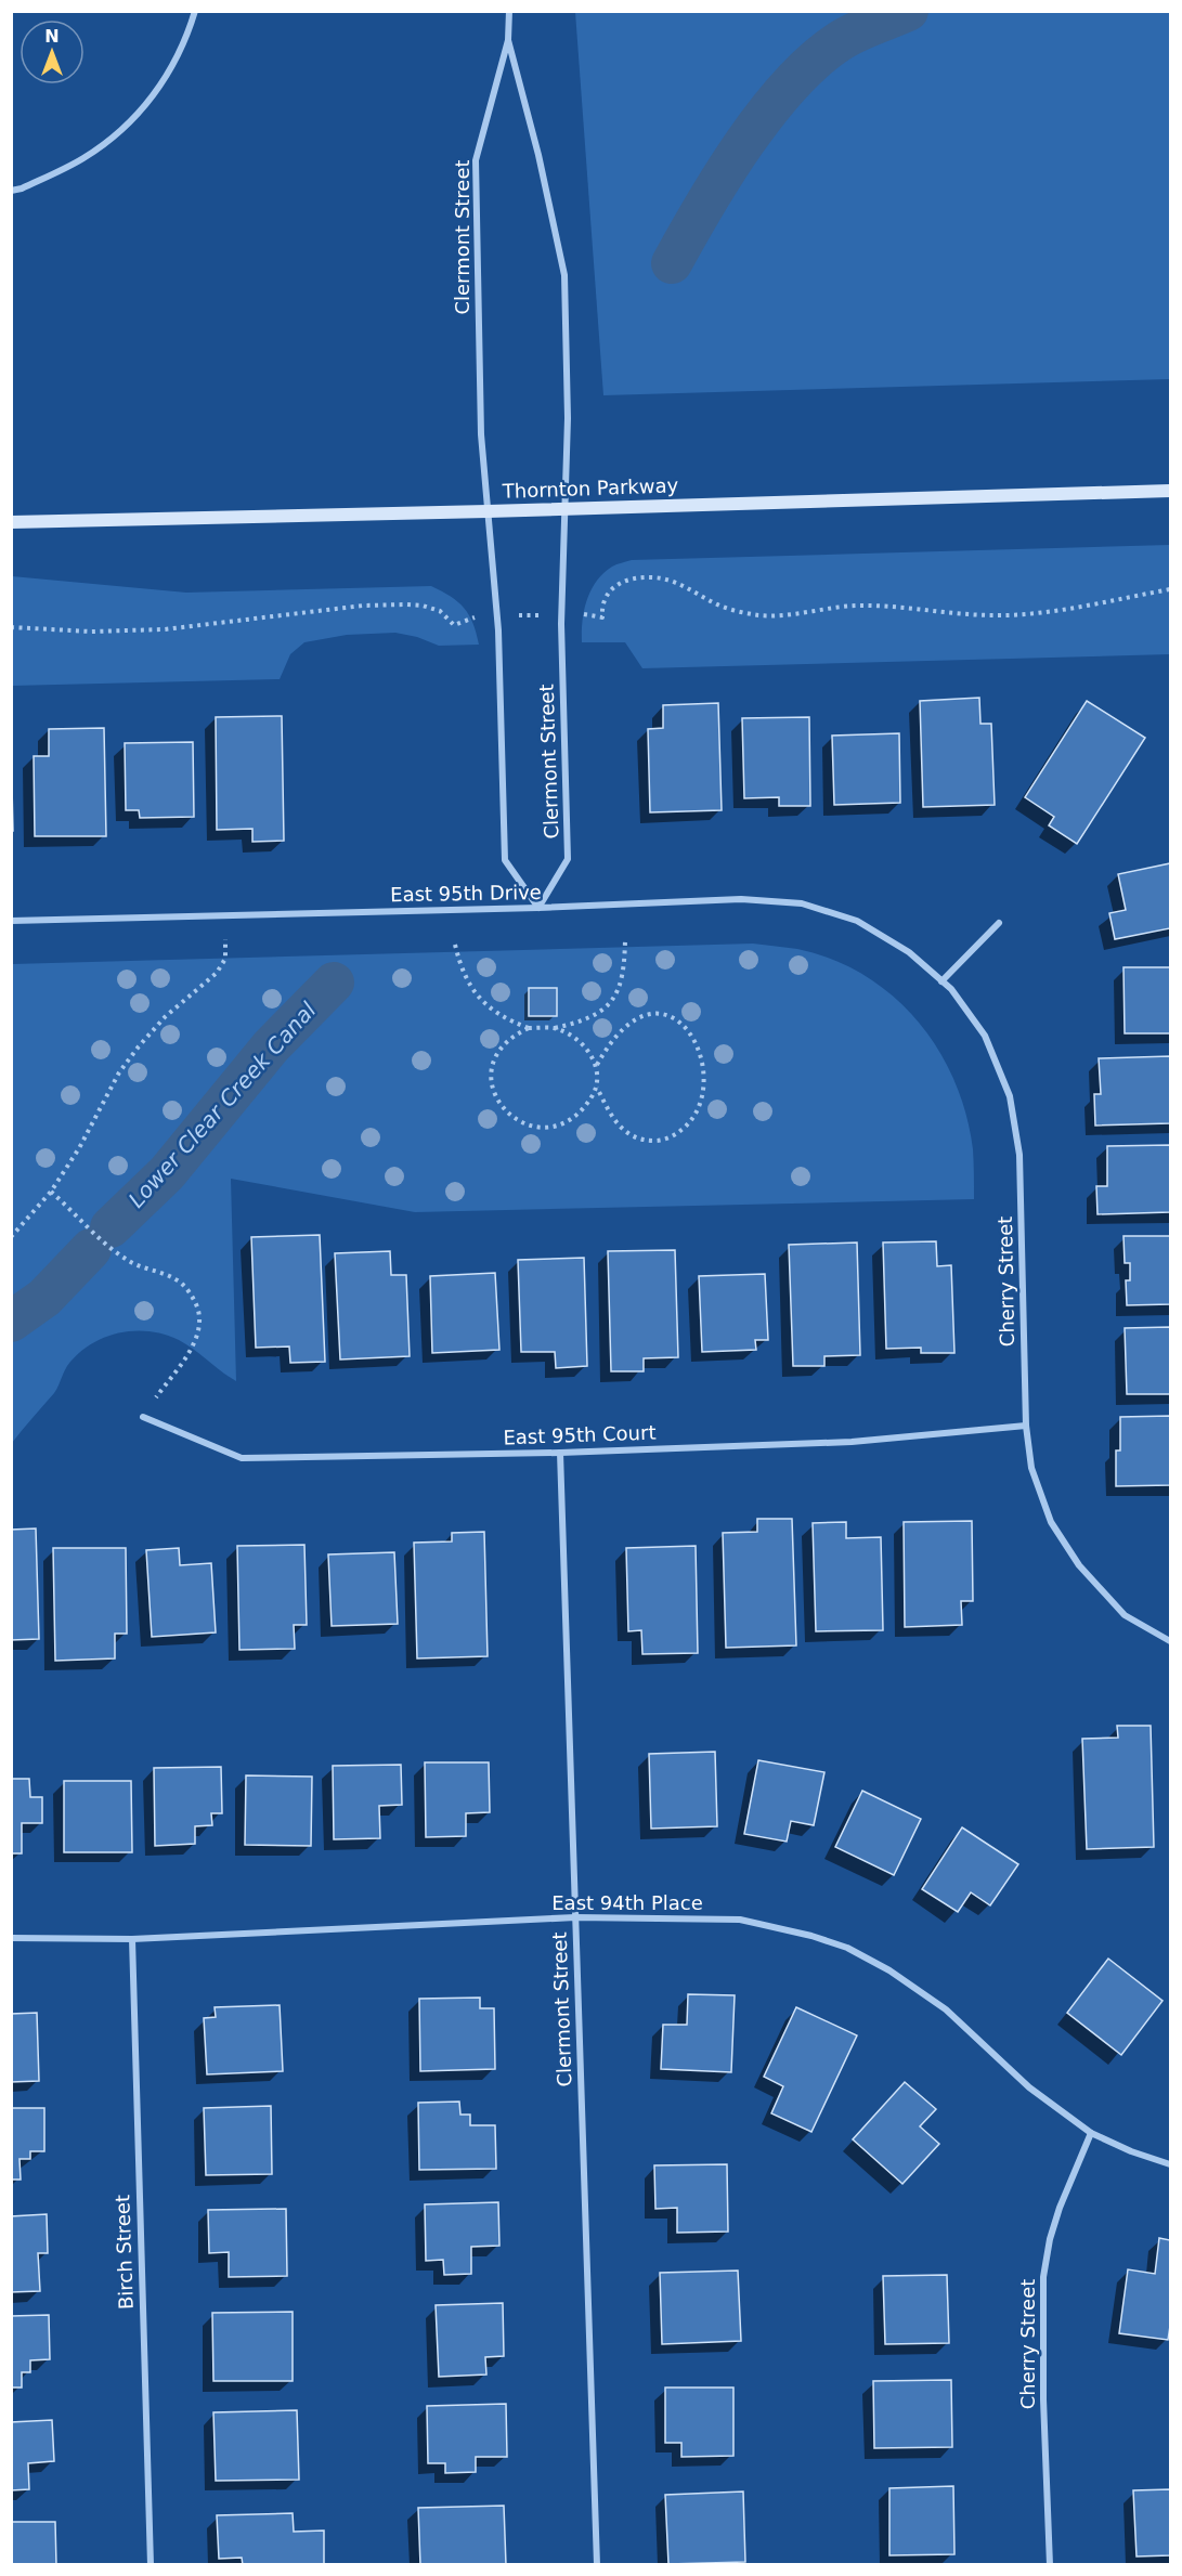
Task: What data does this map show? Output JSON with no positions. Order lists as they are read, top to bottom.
{
  "streets": {
    "street": [
      "Clermont Street",
      "Thornton Parkway",
      "East 95th Drive",
      "Cherry Street",
      "East 95th Court",
      "East 94th Place",
      "Birch Street"
    ]
  },
  "crossings": [
    ["Clermont Street", "Thornton Parkway"],
    ["Clermont Street", "East 95th Drive"],
    ["Clermont Street", "East 95th Court"],
    ["Clermont Street", "East 94th Place"],
    ["East 95th Drive", "Cherry Street"],
    ["Cherry Street", "East 95th Court"],
    ["Cherry Street", "East 94th Place"],
    ["East 94th Place", "Birch Street"]
  ],
  "water": ["Lower Clear Creek Canal"],
  "north": "top"
}
